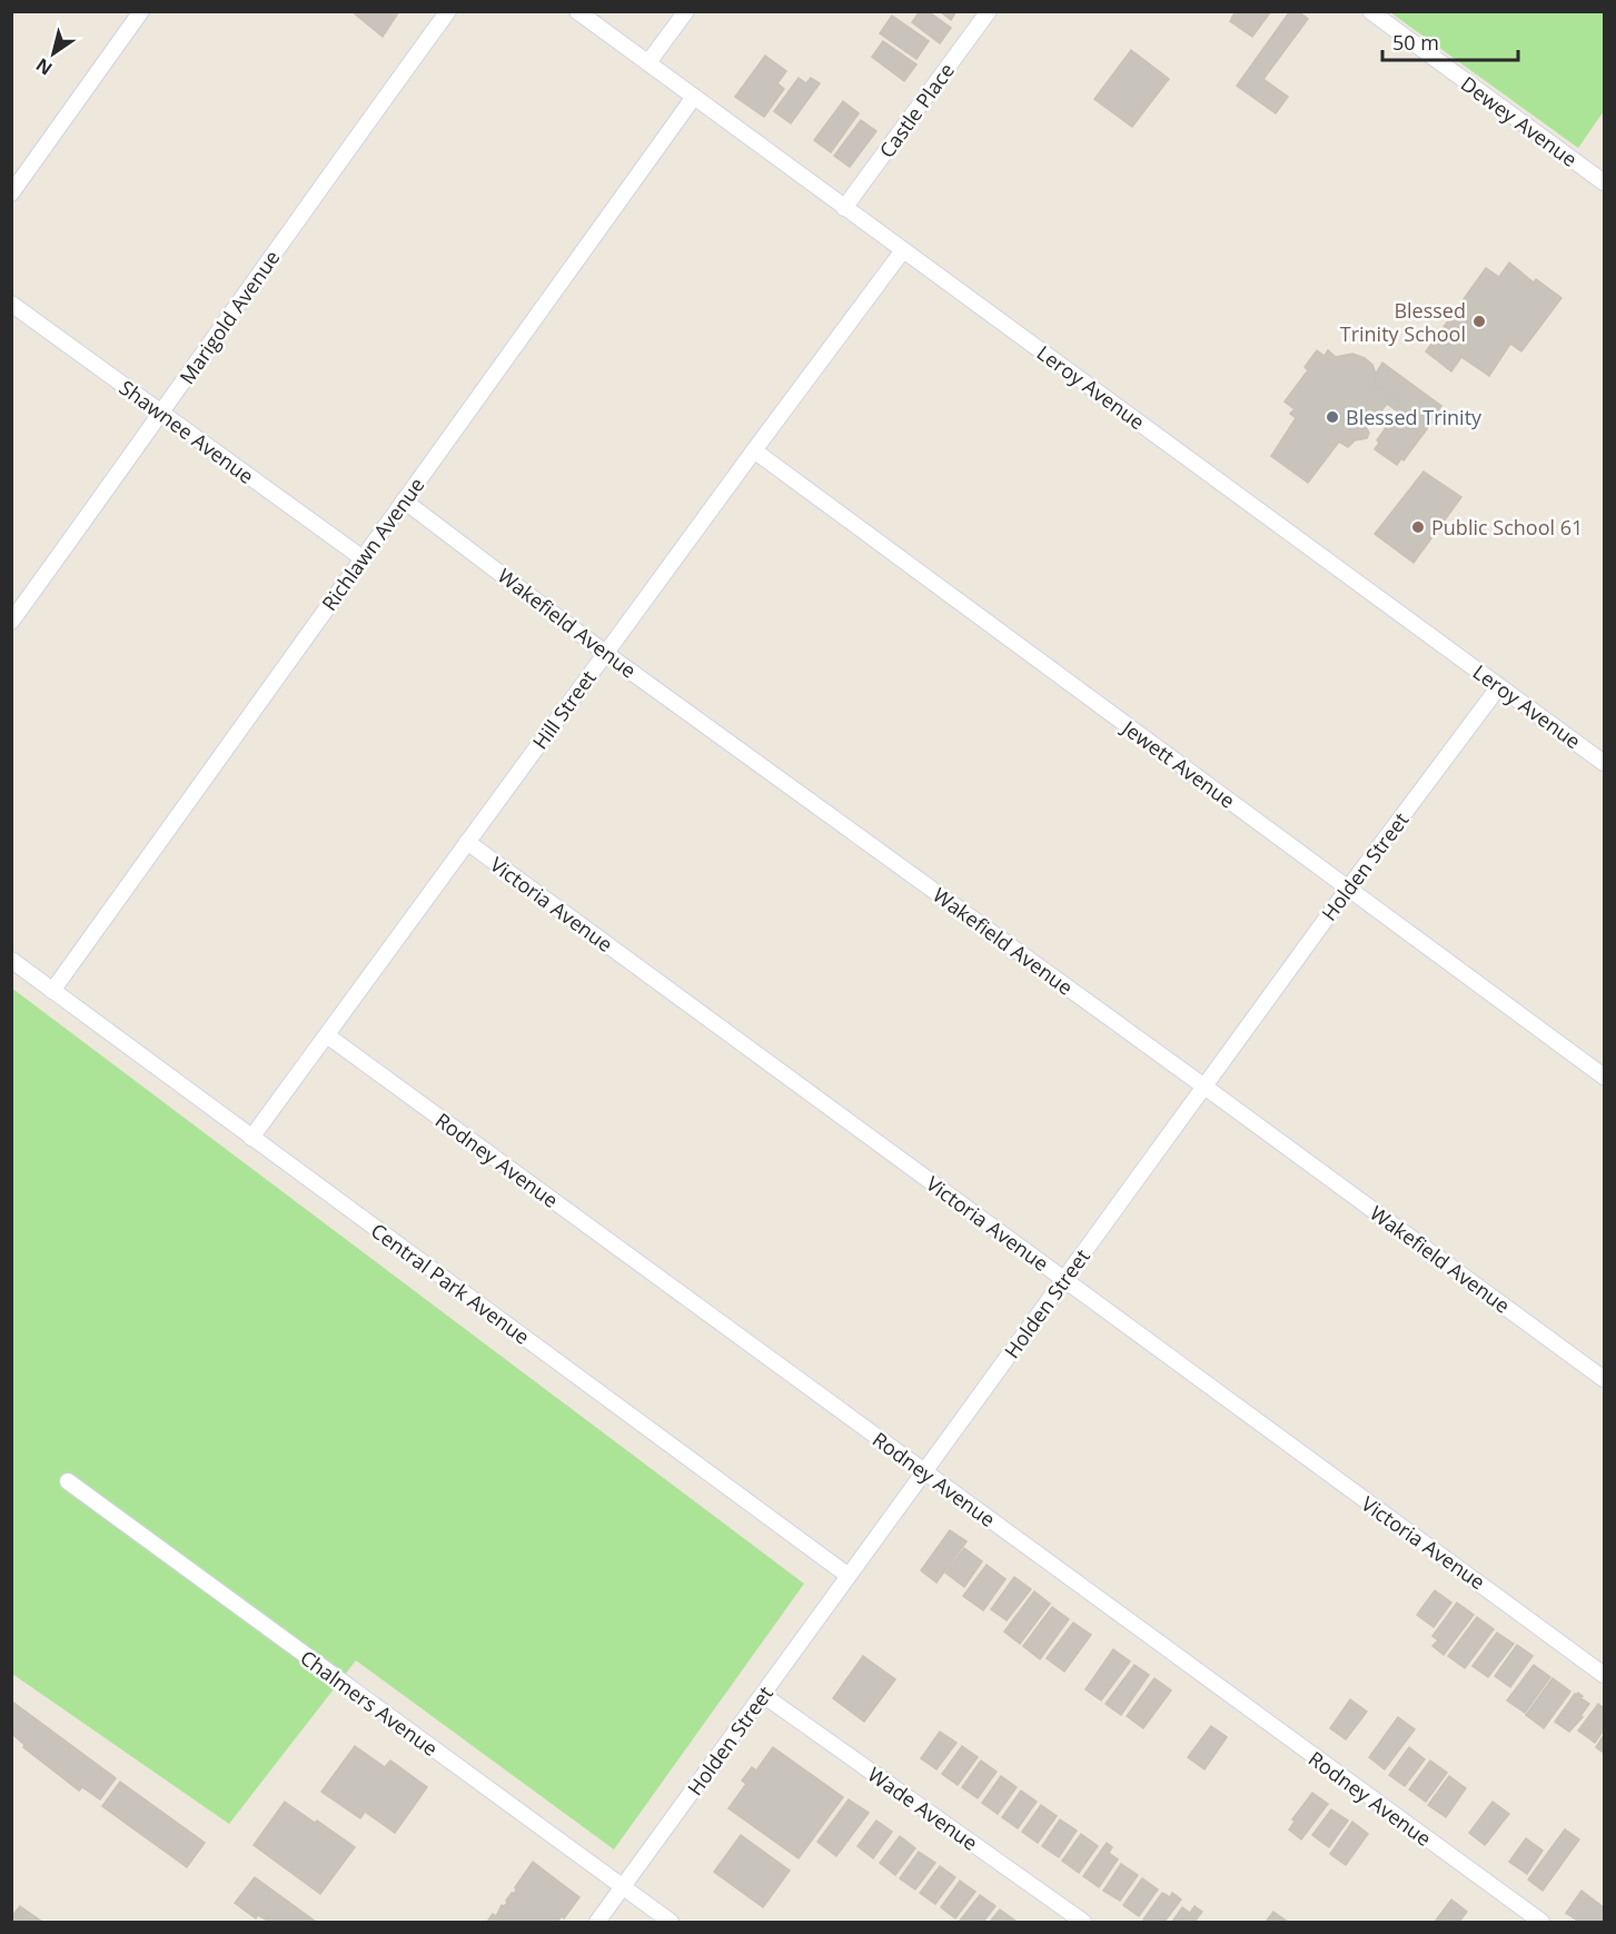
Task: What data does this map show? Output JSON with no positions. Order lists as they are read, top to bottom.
{
  "streets": {
    "street": [
      "Castle Place",
      "Dewey Avenue",
      "Marigold Avenue",
      "Leroy Avenue",
      "Shawnee Avenue",
      "Richlawn Avenue",
      "Wakefield Avenue",
      "Hill Street",
      "Jewett Avenue",
      "Holden Street",
      "Victoria Avenue",
      "Rodney Avenue",
      "Central Park Avenue",
      "Chalmers Avenue",
      "Wade Avenue"
    ]
  },
  "crossings": [
    ["Castle Place", "Leroy Avenue"],
    ["Marigold Avenue", "Shawnee Avenue"],
    ["Leroy Avenue", "Richlawn Avenue"],
    ["Leroy Avenue", "Hill Street"],
    ["Leroy Avenue", "Holden Street"],
    ["Shawnee Avenue", "Richlawn Avenue"],
    ["Richlawn Avenue", "Wakefield Avenue"],
    ["Richlawn Avenue", "Central Park Avenue"],
    ["Wakefield Avenue", "Hill Street"],
    ["Wakefield Avenue", "Holden Street"],
    ["Hill Street", "Jewett Avenue"],
    ["Hill Street", "Victoria Avenue"],
    ["Hill Street", "Rodney Avenue"],
    ["Hill Street", "Central Park Avenue"],
    ["Jewett Avenue", "Holden Street"],
    ["Holden Street", "Victoria Avenue"],
    ["Holden Street", "Rodney Avenue"],
    ["Holden Street", "Central Park Avenue"],
    ["Holden Street", "Chalmers Avenue"],
    ["Holden Street", "Wade Avenue"]
  ],
  "places": ["Blessed Trinity School", "Blessed Trinity", "Public School 61"],
  "scale_bar": "50 m",
  "north": "bottom left"
}
